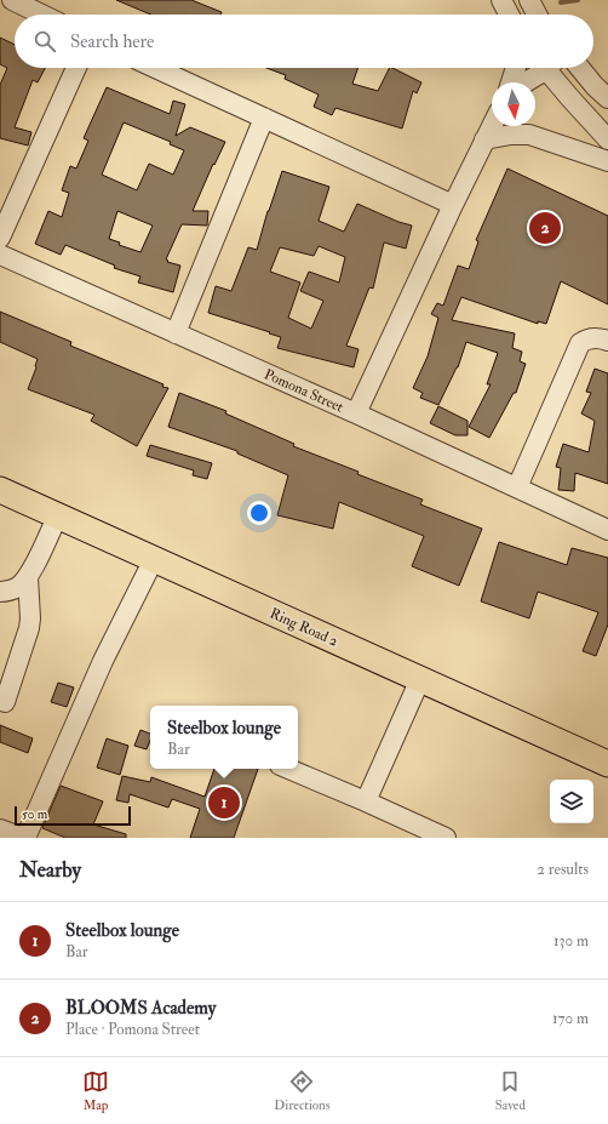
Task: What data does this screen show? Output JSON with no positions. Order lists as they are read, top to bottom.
{
  "streets": {
    "main road": ["Ring Road 2"],
    "street": ["Pomona Street"]
  },
  "scale_bar": "50 m",
  "north": "bottom",
  "page": {
    "search": "Search here",
    "pins": ["2", "1"],
    "popup": ["Steelbox lounge", "Bar"],
    "scale": "50 m",
    "heading": ["Nearby", "2 results"],
    "list": [
      {
        "mark": "1",
        "name": "Steelbox lounge",
        "note": "Bar",
        "value": "130 m"
      },
      {
        "mark": "2",
        "name": "BLOOMS Academy",
        "note": "Place · Pomona Street",
        "value": "170 m"
      }
    ],
    "nav": ["Map", "Directions", "Saved"]
  }
}
